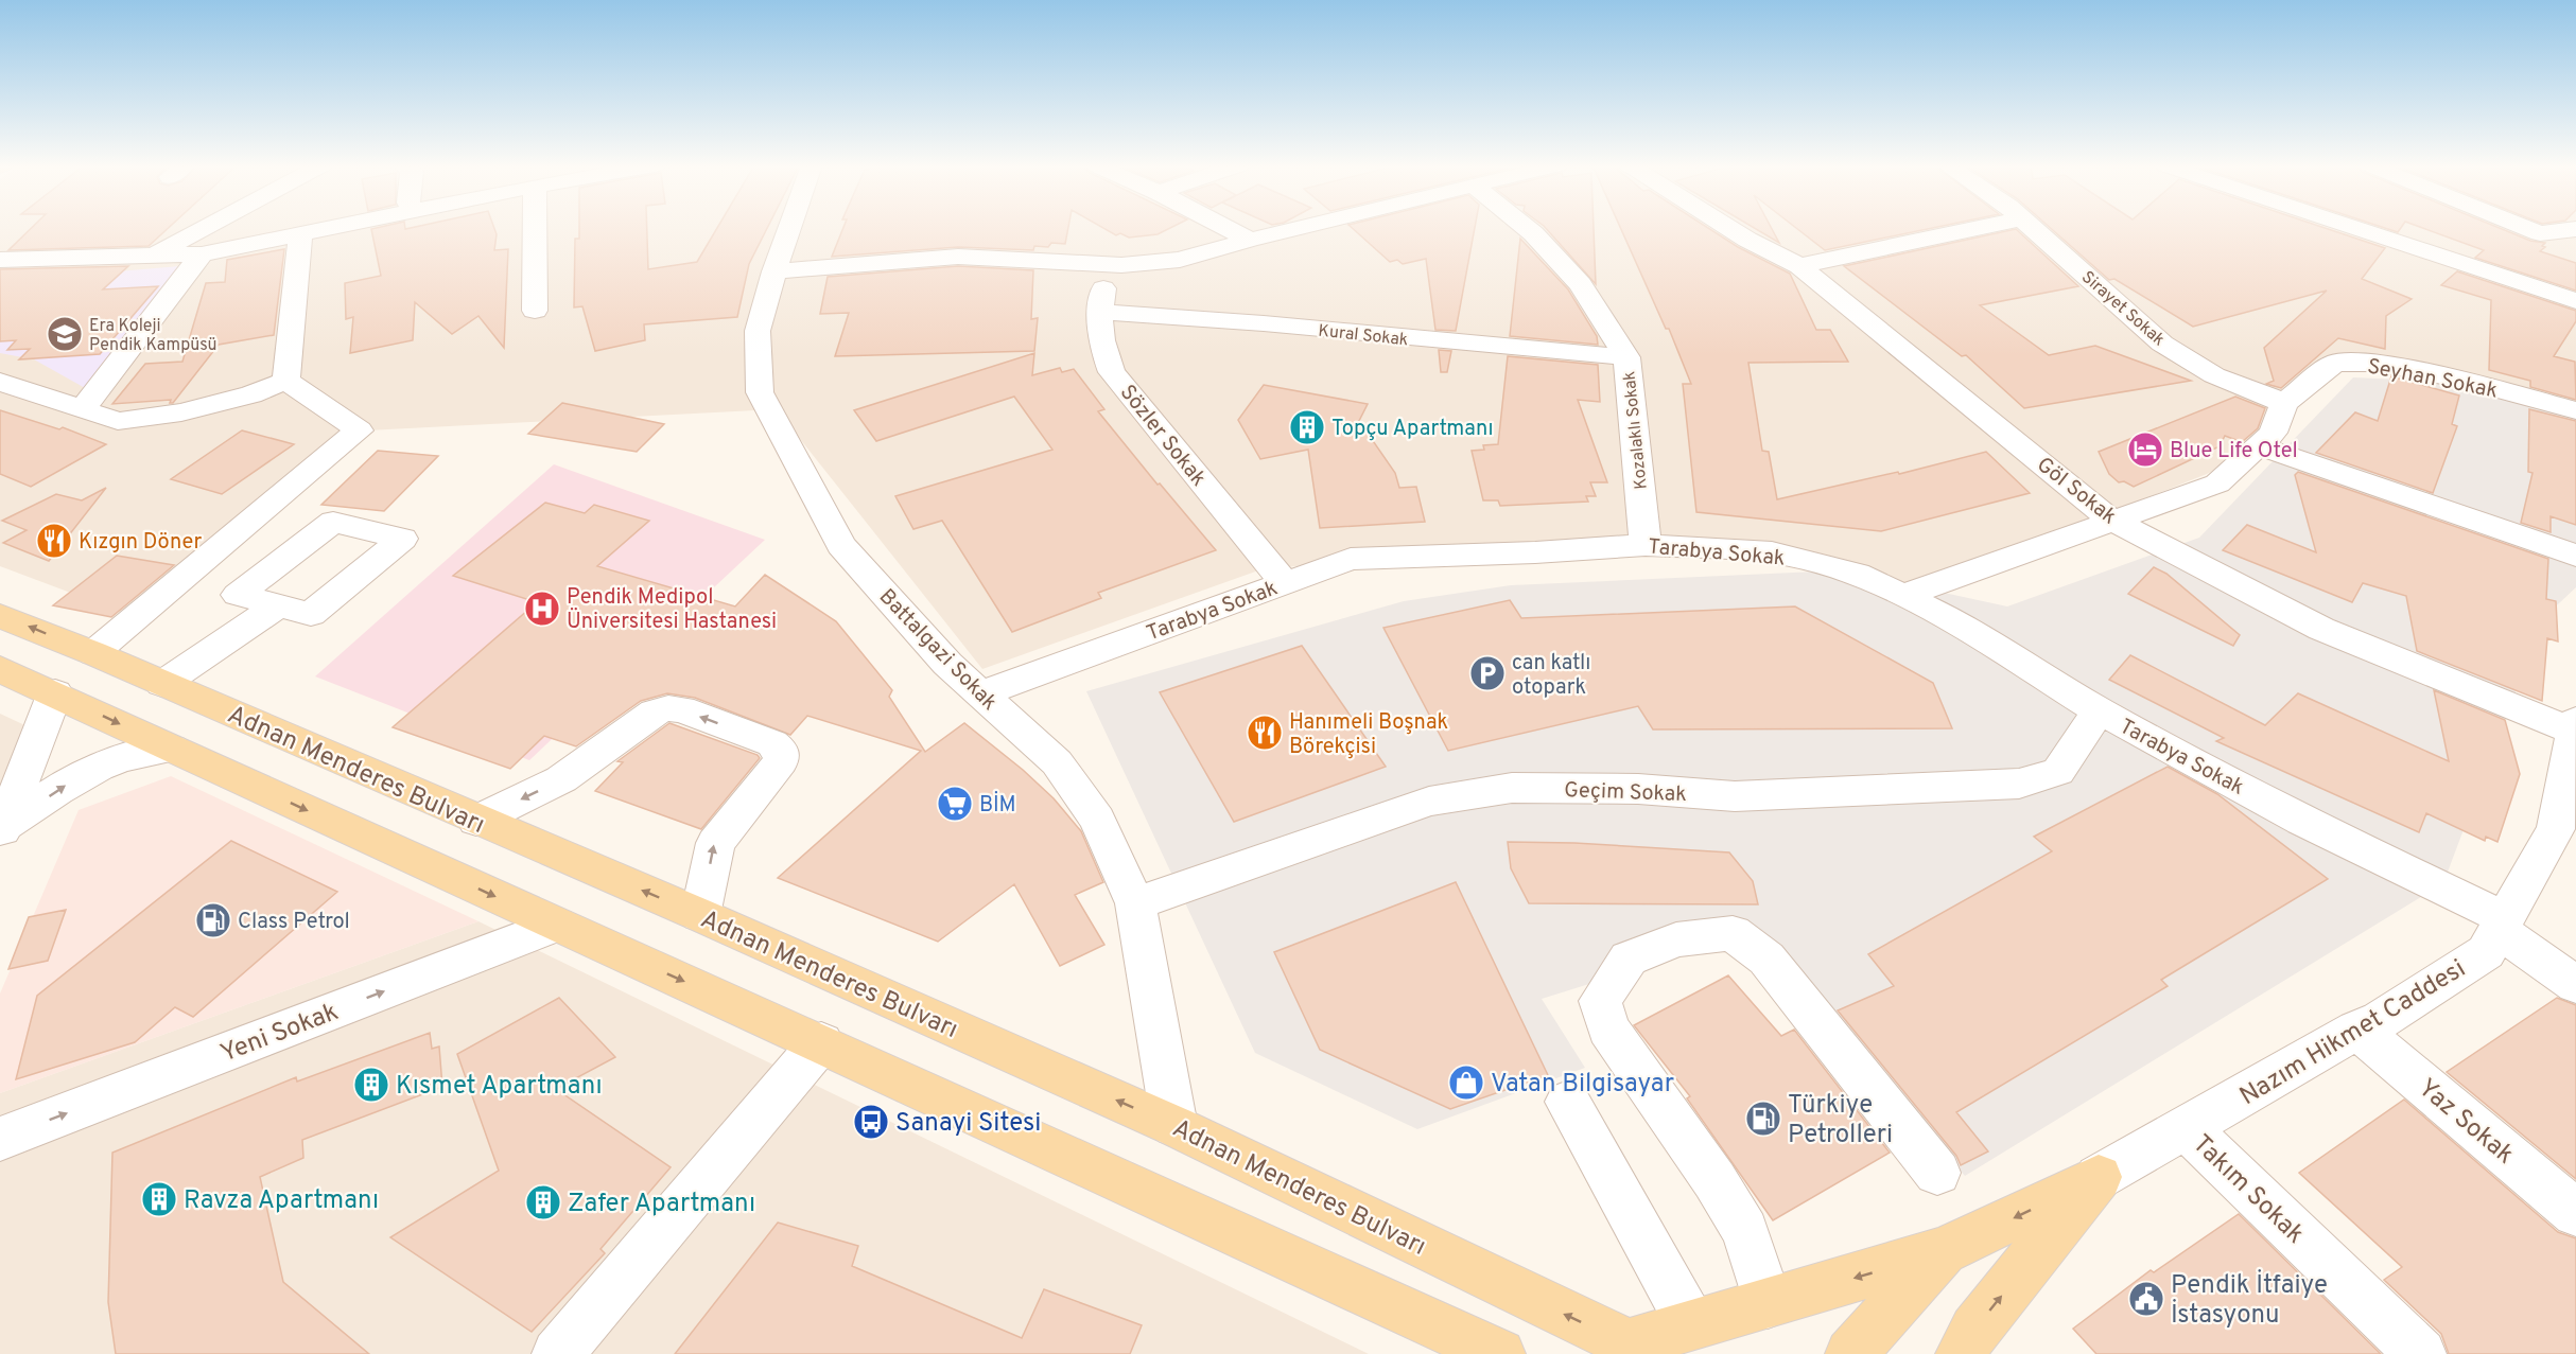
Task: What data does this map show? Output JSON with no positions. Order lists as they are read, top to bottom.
{
  "streets": {
    "main road": ["Adnan Menderes Bulvarı"],
    "street": [
      "Sirayet Sokak",
      "Kural Sokak",
      "Seyhan Sokak",
      "Kozalaklı Sokak",
      "Sözler Sokak",
      "Göl Sokak",
      "Tarabya Sokak",
      "Battalgazi Sokak",
      "Geçim Sokak",
      "Yeni Sokak",
      "Nazım Hikmet Caddesi",
      "Yaz Sokak",
      "Takım Sokak"
    ]
  },
  "crossings": [
    ["Sirayet Sokak", "Seyhan Sokak"],
    ["Kural Sokak", "Kozalaklı Sokak"],
    ["Kural Sokak", "Sözler Sokak"],
    ["Kozalaklı Sokak", "Tarabya Sokak"],
    ["Sözler Sokak", "Tarabya Sokak"],
    ["Göl Sokak", "Nazım Hikmet Caddesi"],
    ["Tarabya Sokak", "Battalgazi Sokak"],
    ["Tarabya Sokak", "Geçim Sokak"],
    ["Tarabya Sokak", "Nazım Hikmet Caddesi"],
    ["Battalgazi Sokak", "Adnan Menderes Bulvarı"],
    ["Battalgazi Sokak", "Geçim Sokak"],
    ["Nazım Hikmet Caddesi", "Yaz Sokak"],
    ["Nazım Hikmet Caddesi", "Takım Sokak"]
  ],
  "places": {
    "school or university": ["Era Koleji Pendik Kampüsü"],
    "building": [
      "Topçu Apartmanı",
      "Kısmet Apartmanı",
      "Ravza Apartmanı",
      "Zafer Apartmanı"
    ],
    "hotel": ["Blue Life Otel"],
    "restaurant": ["Kızgın Döner", "Hanımeli Boşnak Börekçisi"],
    "hospital": ["Pendik Medipol Üniversitesi Hastanesi"],
    "parking": ["can katlı otopark"],
    "supermarket": ["BİM"],
    "fuel station": ["Class Petrol", "Türkiye Petrolleri"],
    "shop": ["Vatan Bilgisayar"],
    "bus stop": ["Sanayi Sitesi"],
    "public building": ["Pendik İtfaiye İstasyonu"]
  }
}
